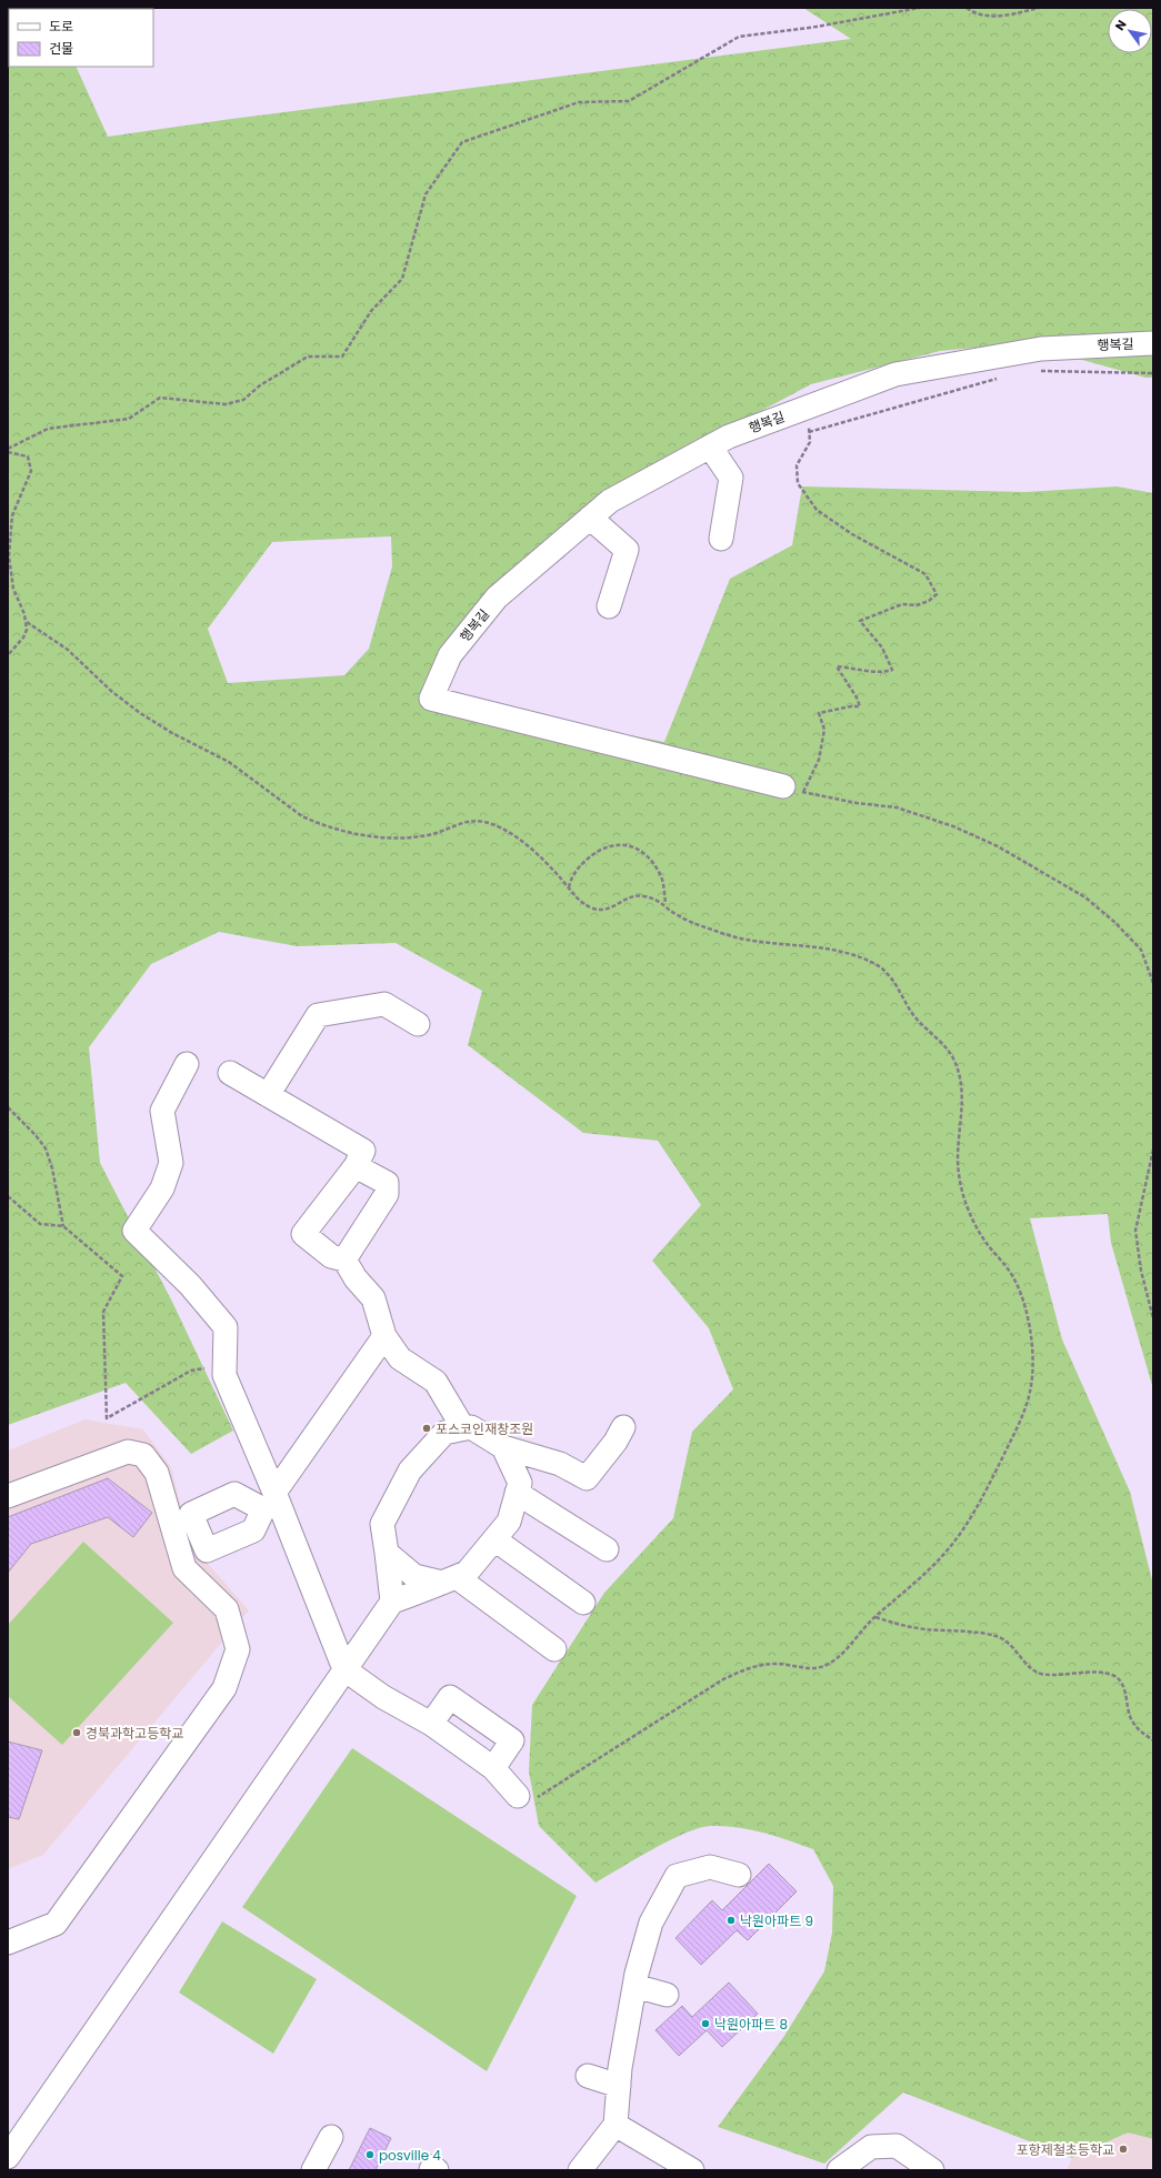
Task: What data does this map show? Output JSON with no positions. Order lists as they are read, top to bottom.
{
  "streets": {
    "street": ["행복길"]
  },
  "places": [
    "포스코인재창조원",
    "경북과학고등학교",
    "낙원아파트 9",
    "낙원아파트 8",
    "포항제철초등학교",
    "posville 4"
  ],
  "legend": ["도로", "건물"],
  "north": "top left"
}
